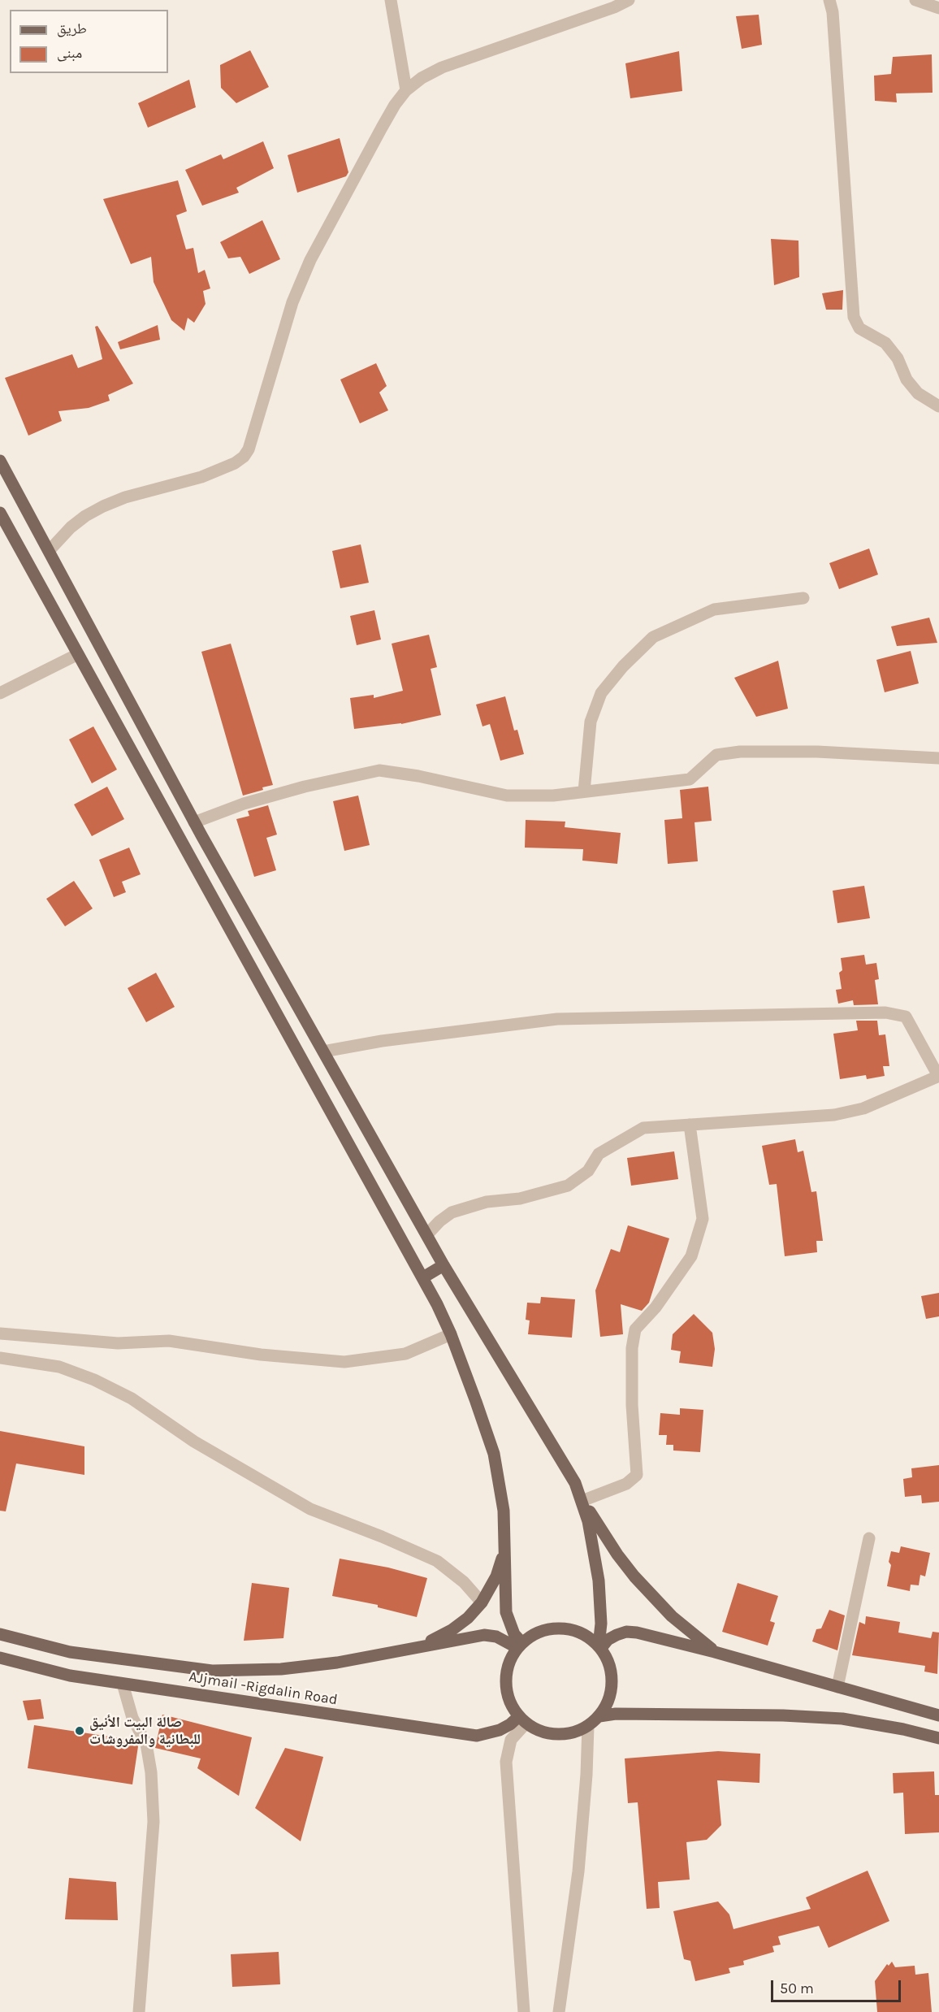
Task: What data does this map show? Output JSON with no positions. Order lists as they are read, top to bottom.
{
  "streets": {
    "main road": ["AJjmail -Rigdalin Road"]
  },
  "places": ["صالة البيت الأنيق للبطانية والمفروشات"],
  "legend": ["طريق", "مبنى"],
  "scale_bar": "50 m"
}
